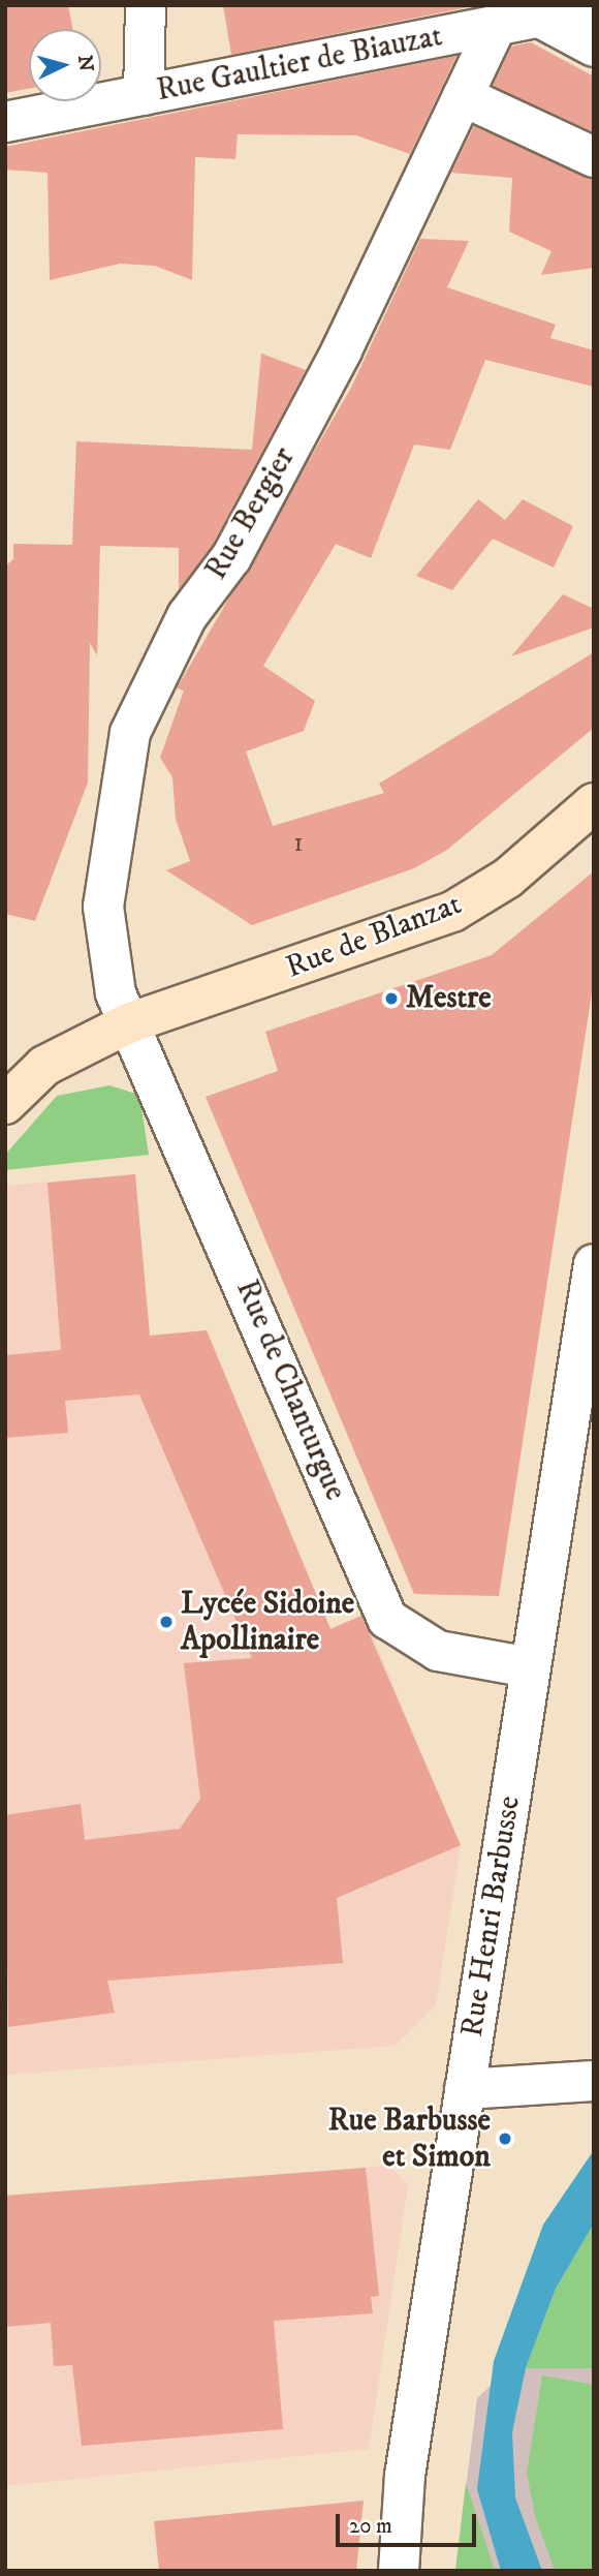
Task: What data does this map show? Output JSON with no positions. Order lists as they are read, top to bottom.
{
  "streets": {
    "street": [
      "Rue Gaultier de Biauzat",
      "Rue Bergier",
      "Rue de Blanzat",
      "Rue de Chanturgue",
      "Rue Henri Barbusse"
    ]
  },
  "crossings": [
    ["Rue Gaultier de Biauzat", "Rue Bergier"],
    ["Rue Bergier", "Rue de Blanzat"],
    ["Rue Bergier", "Rue de Chanturgue"],
    ["Rue de Blanzat", "Rue de Chanturgue"],
    ["Rue de Chanturgue", "Rue Henri Barbusse"]
  ],
  "places": ["Mestre", "Lycée Sidoine Apollinaire", "Rue Barbusse et Simon"],
  "house_numbers": ["1"],
  "scale_bar": "20 m",
  "north": "right"
}
